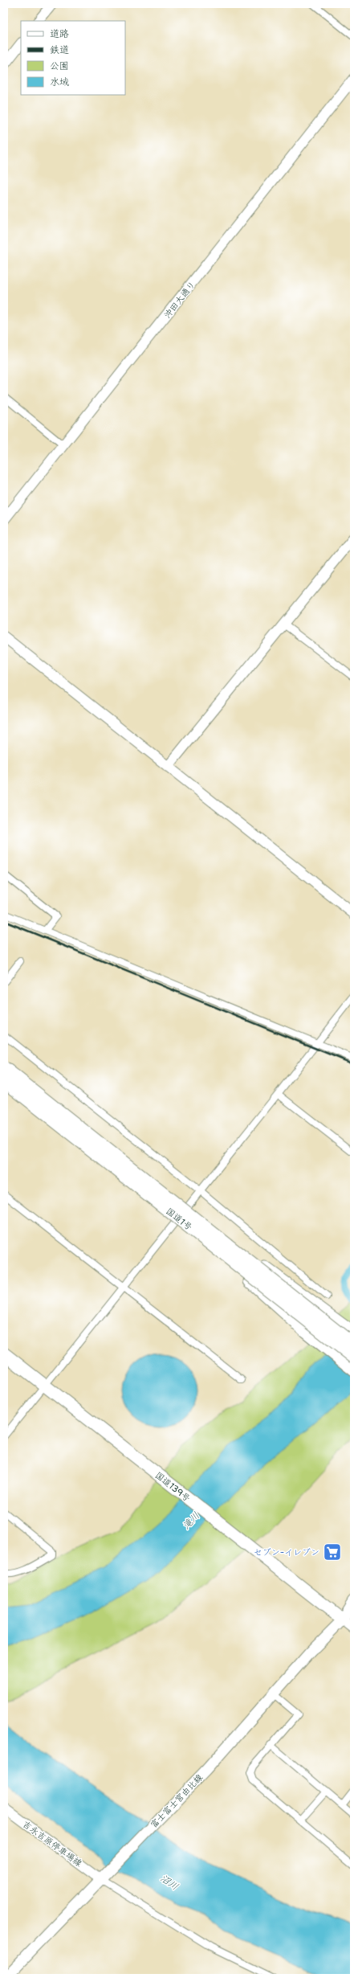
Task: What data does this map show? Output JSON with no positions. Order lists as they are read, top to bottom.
{
  "streets": {
    "highway": ["国道1号", "国道139号"],
    "main road": ["富士富士宮由比線"],
    "street": ["沖田大通り", "吉永吉原停車場線"]
  },
  "crossings": [
    ["国道139号", "富士富士宮由比線"],
    ["富士富士宮由比線", "吉永吉原停車場線"]
  ],
  "water": ["滝川", "沼川"],
  "places": {
    "supermarket": ["セブン-イレブン"]
  },
  "legend": [
    "道路",
    "鉄道",
    "公園",
    "水域"
  ]
}
